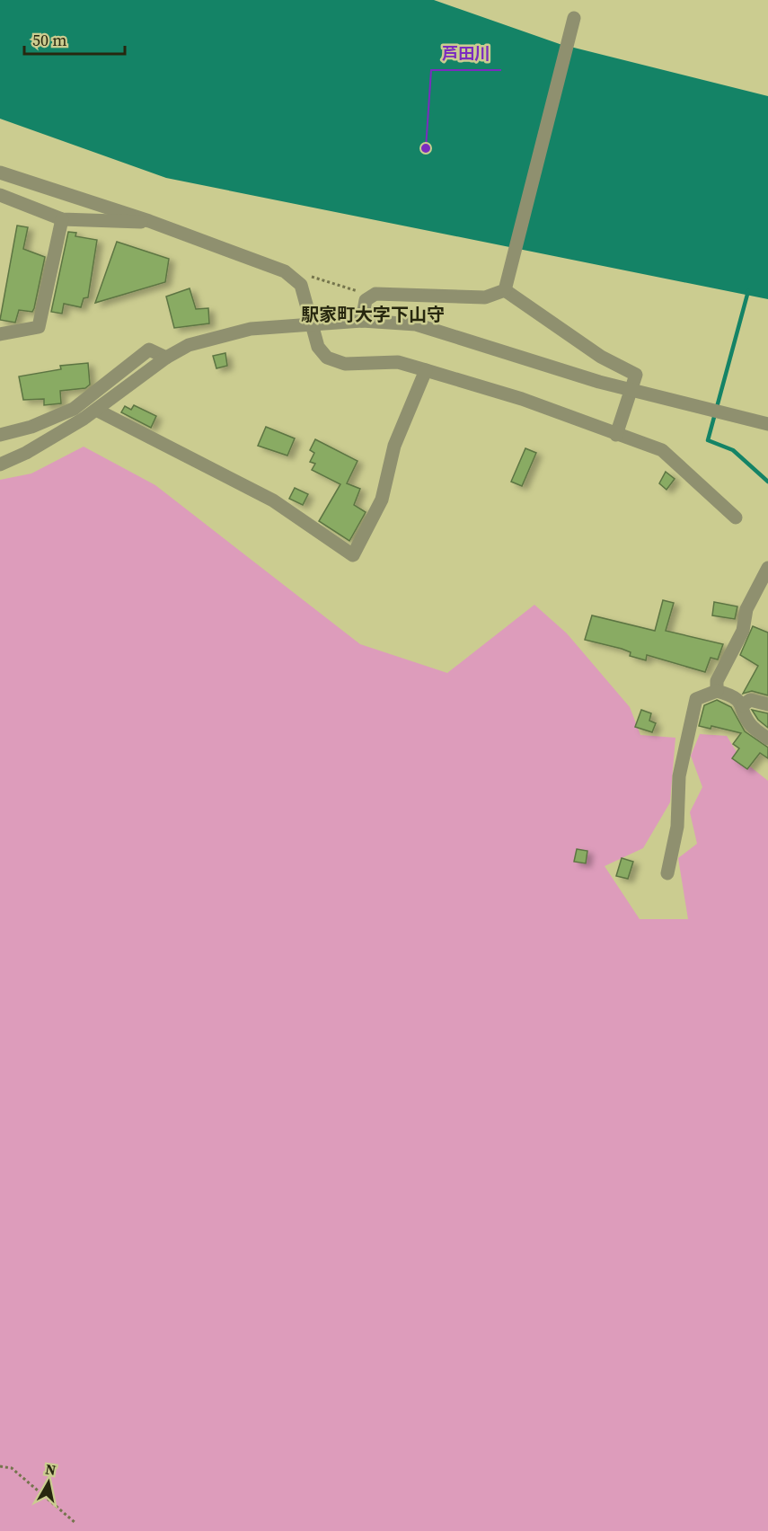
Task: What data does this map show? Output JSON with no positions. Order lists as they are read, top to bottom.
{
  "districts": ["駅家町大字下山守"],
  "places": ["芦田川"],
  "scale_bar": "50 m",
  "north": "top"
}
